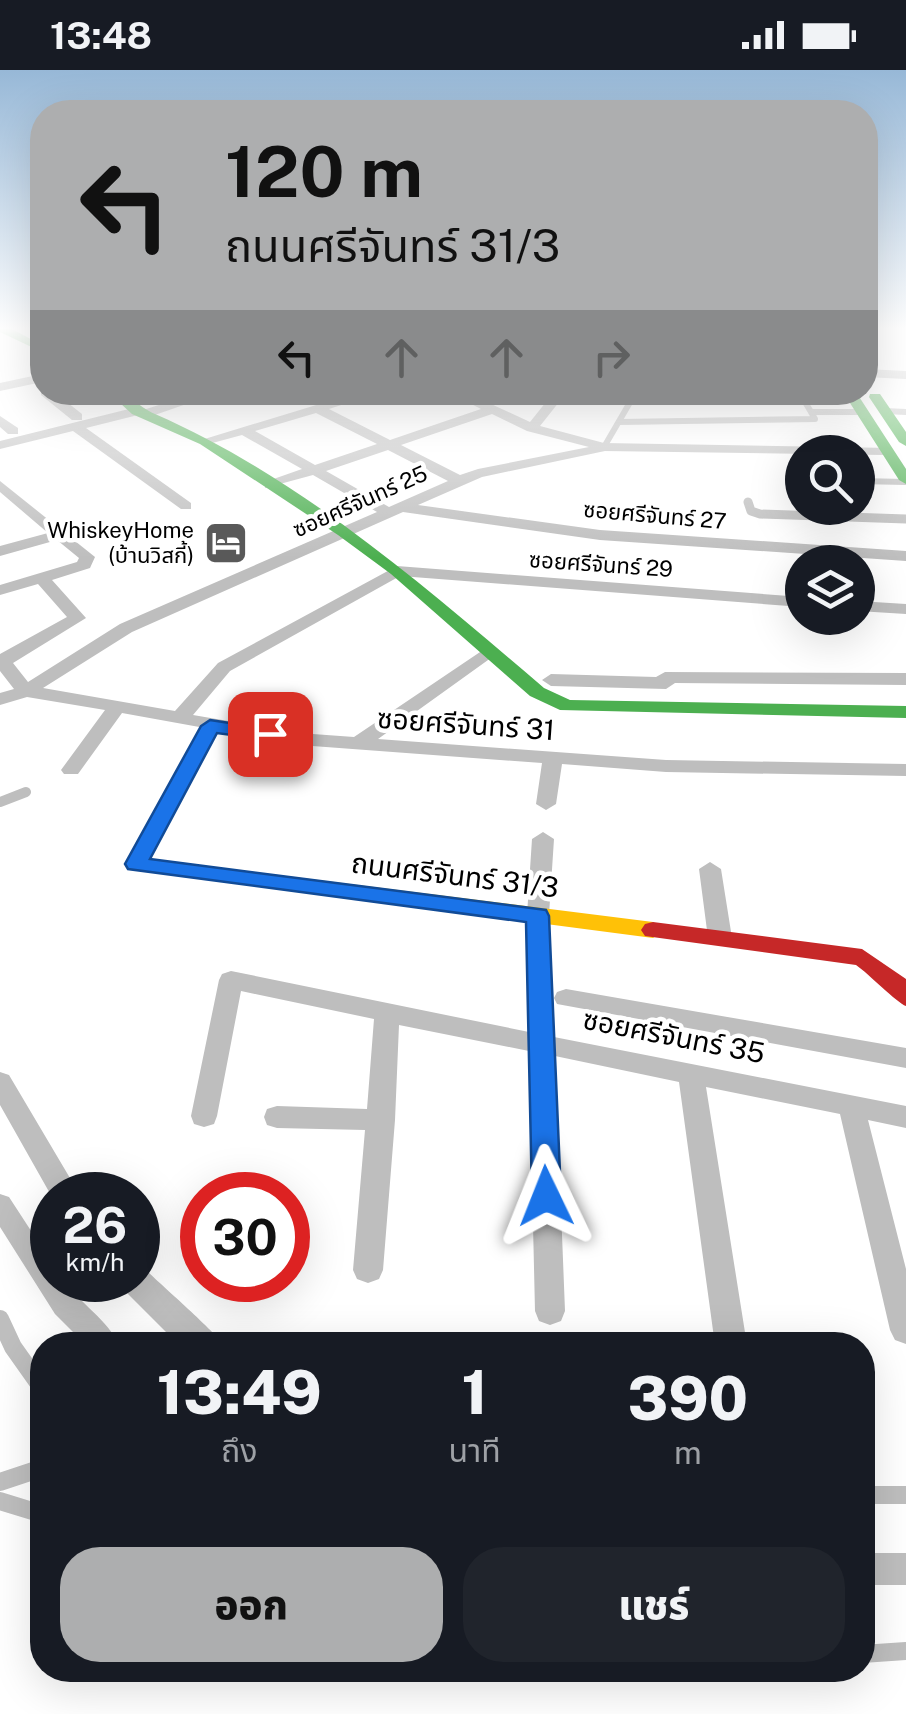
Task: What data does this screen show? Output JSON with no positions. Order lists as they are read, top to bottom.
{
  "streets": {
    "street": [
      "ซอยศรีจันทร์ 25",
      "ซอยศรีจันทร์ 27",
      "ซอยศรีจันทร์ 29",
      "ซอยศรีจันทร์ 31",
      "ถนนศรีจันทร์ 31/3",
      "ซอยศรีจันทร์ 35"
    ]
  },
  "crossings": [
    ["ซอยศรีจันทร์ 25", "ซอยศรีจันทร์ 27"],
    ["ซอยศรีจันทร์ 25", "ซอยศรีจันทร์ 31"],
    ["ซอยศรีจันทร์ 31", "ถนนศรีจันทร์ 31/3"]
  ],
  "places": {
    "hotel": ["WhiskeyHome (บ้านวิสกี้)"]
  },
  "page": {
    "status": "13:48",
    "turn": ["120 m", "ถนนศรีจันทร์ 31/3"],
    "speed": "26 km/h",
    "limit": "30",
    "eta": [
      "13:49",
      "ถึง",
      "1",
      "นาที",
      "390",
      "m"
    ],
    "buttons": ["ออก", "แชร์"]
  }
}
